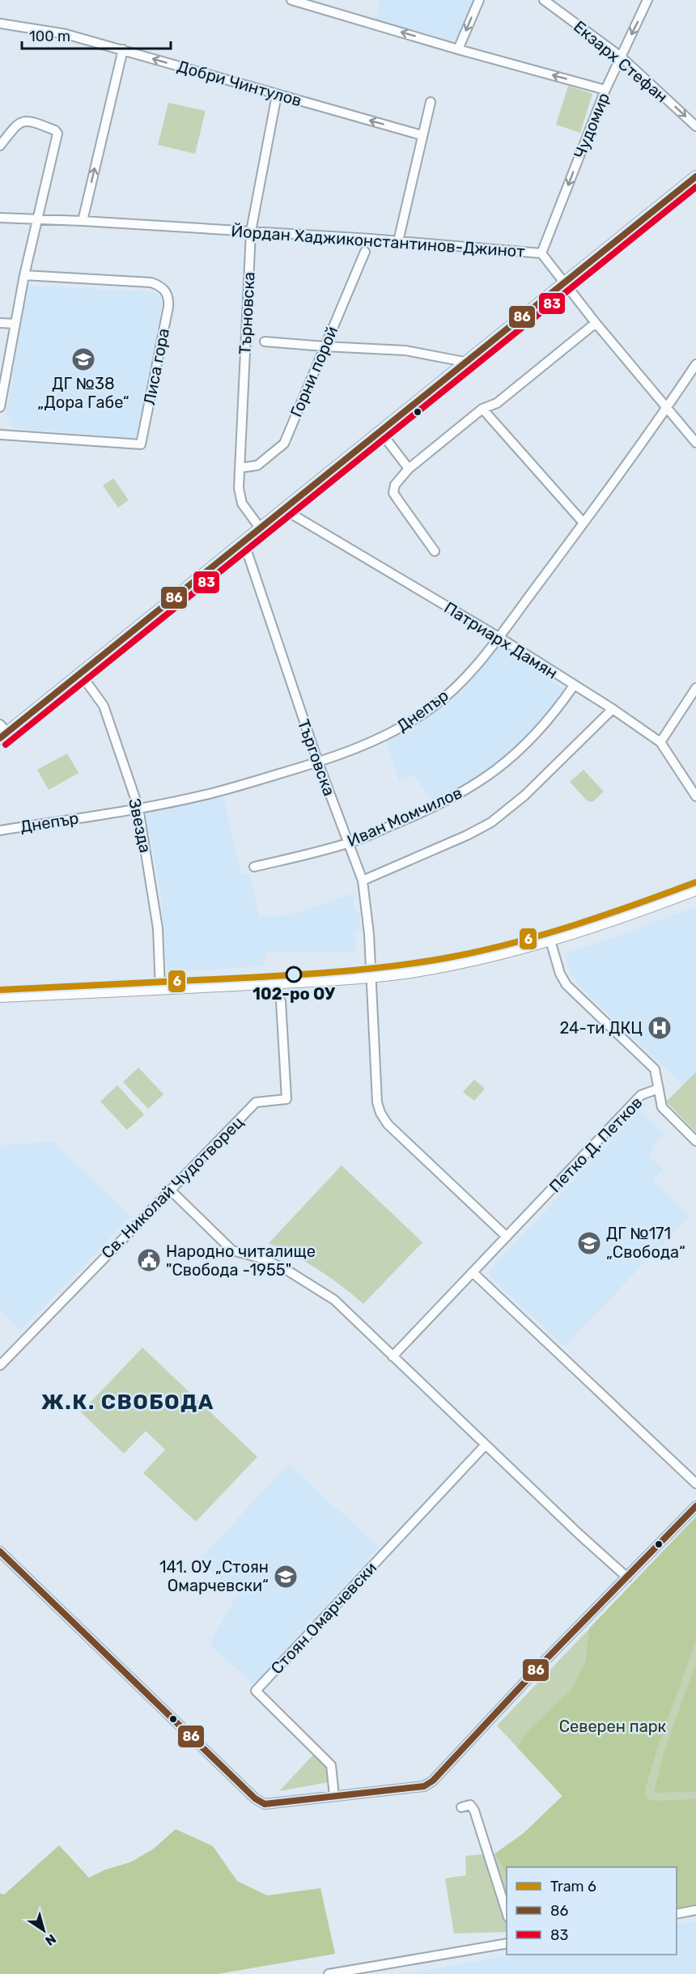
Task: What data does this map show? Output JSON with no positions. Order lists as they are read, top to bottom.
{
  "streets": {
    "street": [
      "Екзарх Стефан",
      "Добри Чинтулов",
      "Чудомир",
      "Йордан Хаджиконстантинов-Джинот",
      "Търновска",
      "Лиса гора",
      "Горни порой",
      "Патриарх Дамян",
      "Днепър",
      "Търговска",
      "Иван Момчилов",
      "Звезда",
      "Петко Д. Петков",
      "Св. Николай Чудотворец",
      "Стоян Омарчевски"
    ]
  },
  "crossings": [
    ["Екзарх Стефан", "Чудомир"],
    ["Добри Чинтулов", "Търновска"],
    ["Чудомир", "Йордан Хаджиконстантинов-Джинот"],
    ["Йордан Хаджиконстантинов-Джинот", "Търновска"],
    ["Йордан Хаджиконстантинов-Джинот", "Днепър"],
    ["Търновска", "Горни порой"],
    ["Патриарх Дамян", "Днепър"],
    ["Патриарх Дамян", "Иван Момчилов"],
    ["Днепър", "Търговска"],
    ["Днепър", "Звезда"],
    ["Търговска", "Иван Момчилов"]
  ],
  "one_way": ["Екзарх Стефан", "Добри Чинтулов", "Чудомир"],
  "districts": ["Ж.К. СВОБОДА"],
  "parks": ["Северен парк"],
  "places": {
    "school or university": ["ДГ №38 „Дора Габе“", "ДГ №171 „Свобода“", "141. ОУ „Стоян Омарчевски“"],
    "other": ["102-ро ОУ"],
    "hospital": ["24-ти ДКЦ"],
    "public building": ["Народно читалище \"Свобода -1955\""]
  },
  "lines": ["transit line 86", "transit line 83", "tram line 6"],
  "legend": ["Tram 6", "86", "83"],
  "scale_bar": "100 m",
  "north": "bottom right"
}
